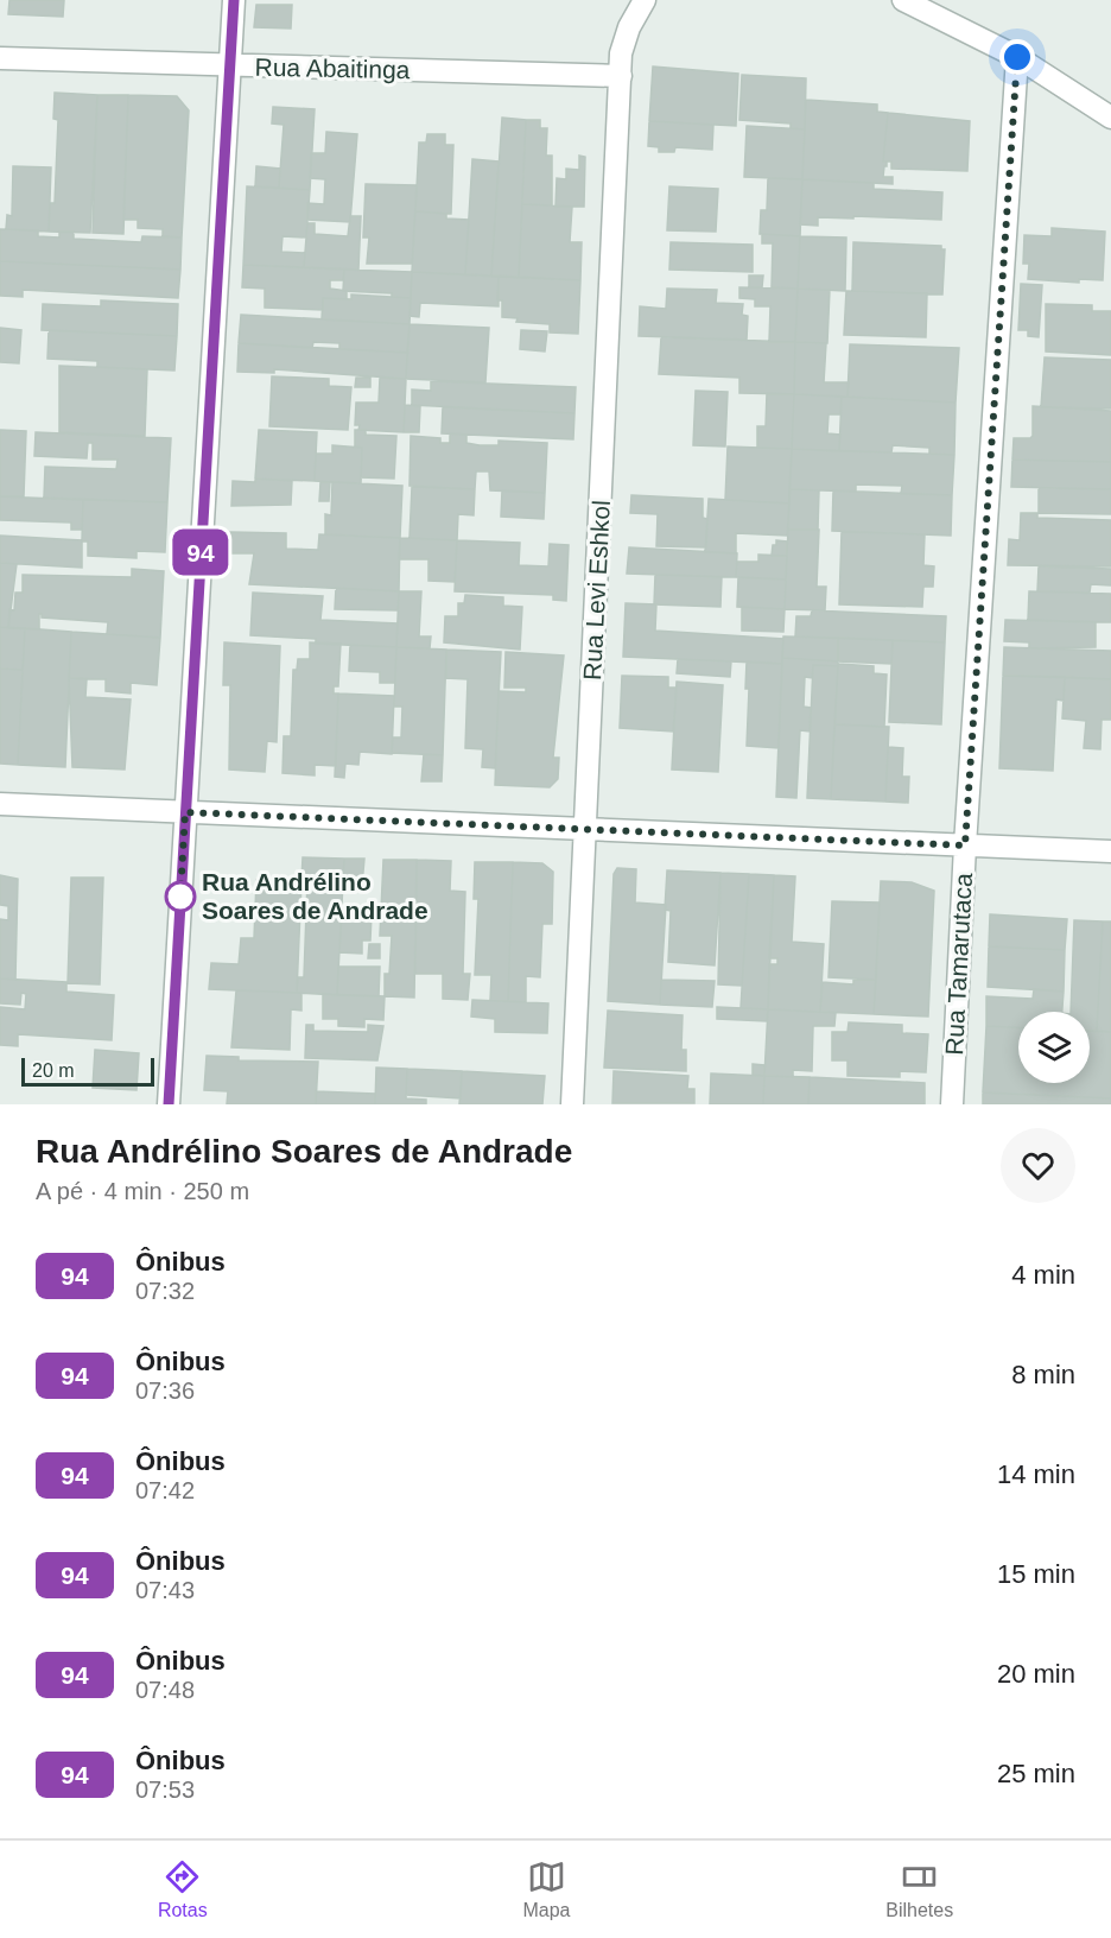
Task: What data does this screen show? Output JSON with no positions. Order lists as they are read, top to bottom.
{
  "streets": {
    "street": ["Rua Abaitinga", "Rua Levi Eshkol", "Rua Tamarutaca"]
  },
  "crossings": [
    ["Rua Abaitinga", "Rua Levi Eshkol"]
  ],
  "places": ["Rua Andrélino Soares de Andrade"],
  "lines": ["bus line 94"],
  "scale_bar": "20 m",
  "page": {
    "on_map": "94",
    "scale": "20 m",
    "heading": ["Rua Andrélino Soares de Andrade", "A pé · 4 min · 250 m"],
    "list": [
      {
        "mark": "94",
        "name": "Ônibus",
        "note": "07:32",
        "value": "4 min"
      },
      {
        "mark": "94",
        "name": "Ônibus",
        "note": "07:36",
        "value": "8 min"
      },
      {
        "mark": "94",
        "name": "Ônibus",
        "note": "07:42",
        "value": "14 min"
      },
      {
        "mark": "94",
        "name": "Ônibus",
        "note": "07:43",
        "value": "15 min"
      },
      {
        "mark": "94",
        "name": "Ônibus",
        "note": "07:48",
        "value": "20 min"
      },
      {
        "mark": "94",
        "name": "Ônibus",
        "note": "07:53",
        "value": "25 min"
      }
    ],
    "tabs": ["Rotas", "Mapa", "Bilhetes"]
  }
}
